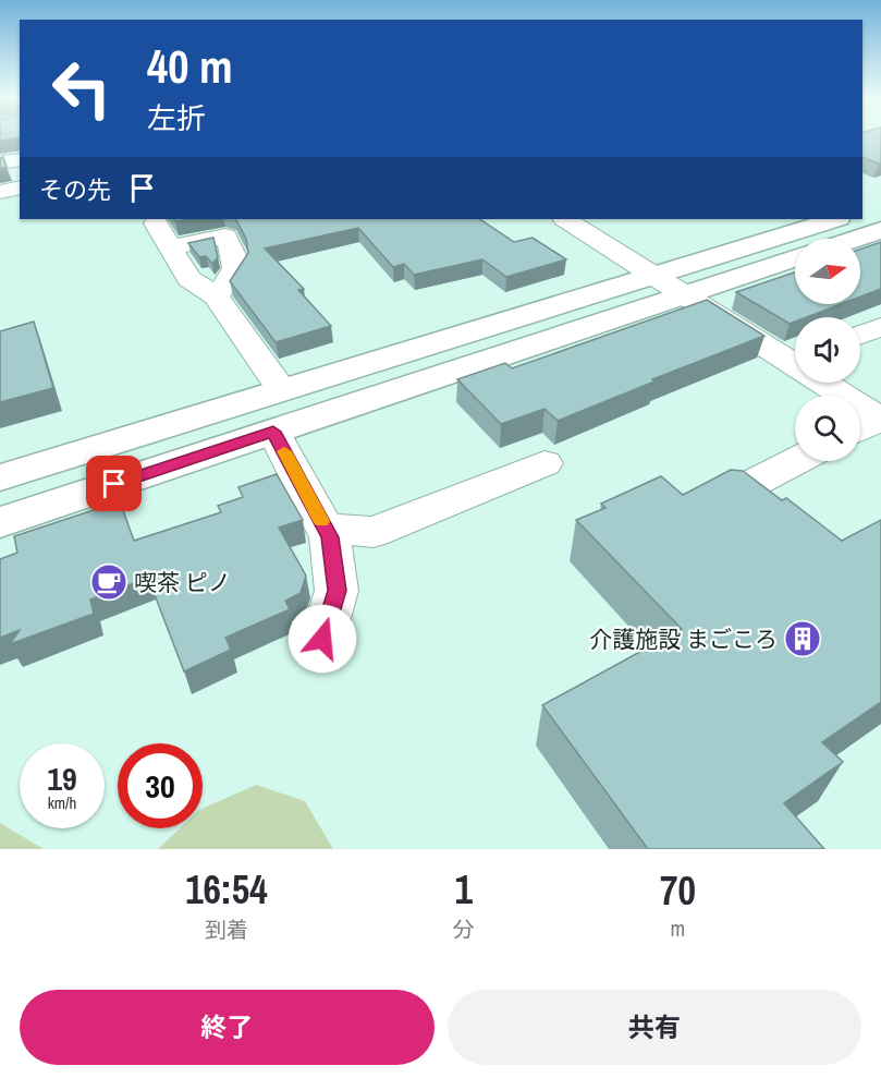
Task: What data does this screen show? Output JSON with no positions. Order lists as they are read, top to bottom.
{
  "places": {
    "cafe": ["喫茶 ピノ"],
    "building": ["介護施設 まごころ"]
  },
  "north": "right",
  "page": {
    "turn": ["40 m", "左折"],
    "then": "その先",
    "speed": "19 km/h",
    "limit": "30",
    "eta": [
      "16:54",
      "到着",
      "1",
      "分",
      "70",
      "m"
    ],
    "buttons": ["終了", "共有"]
  }
}
